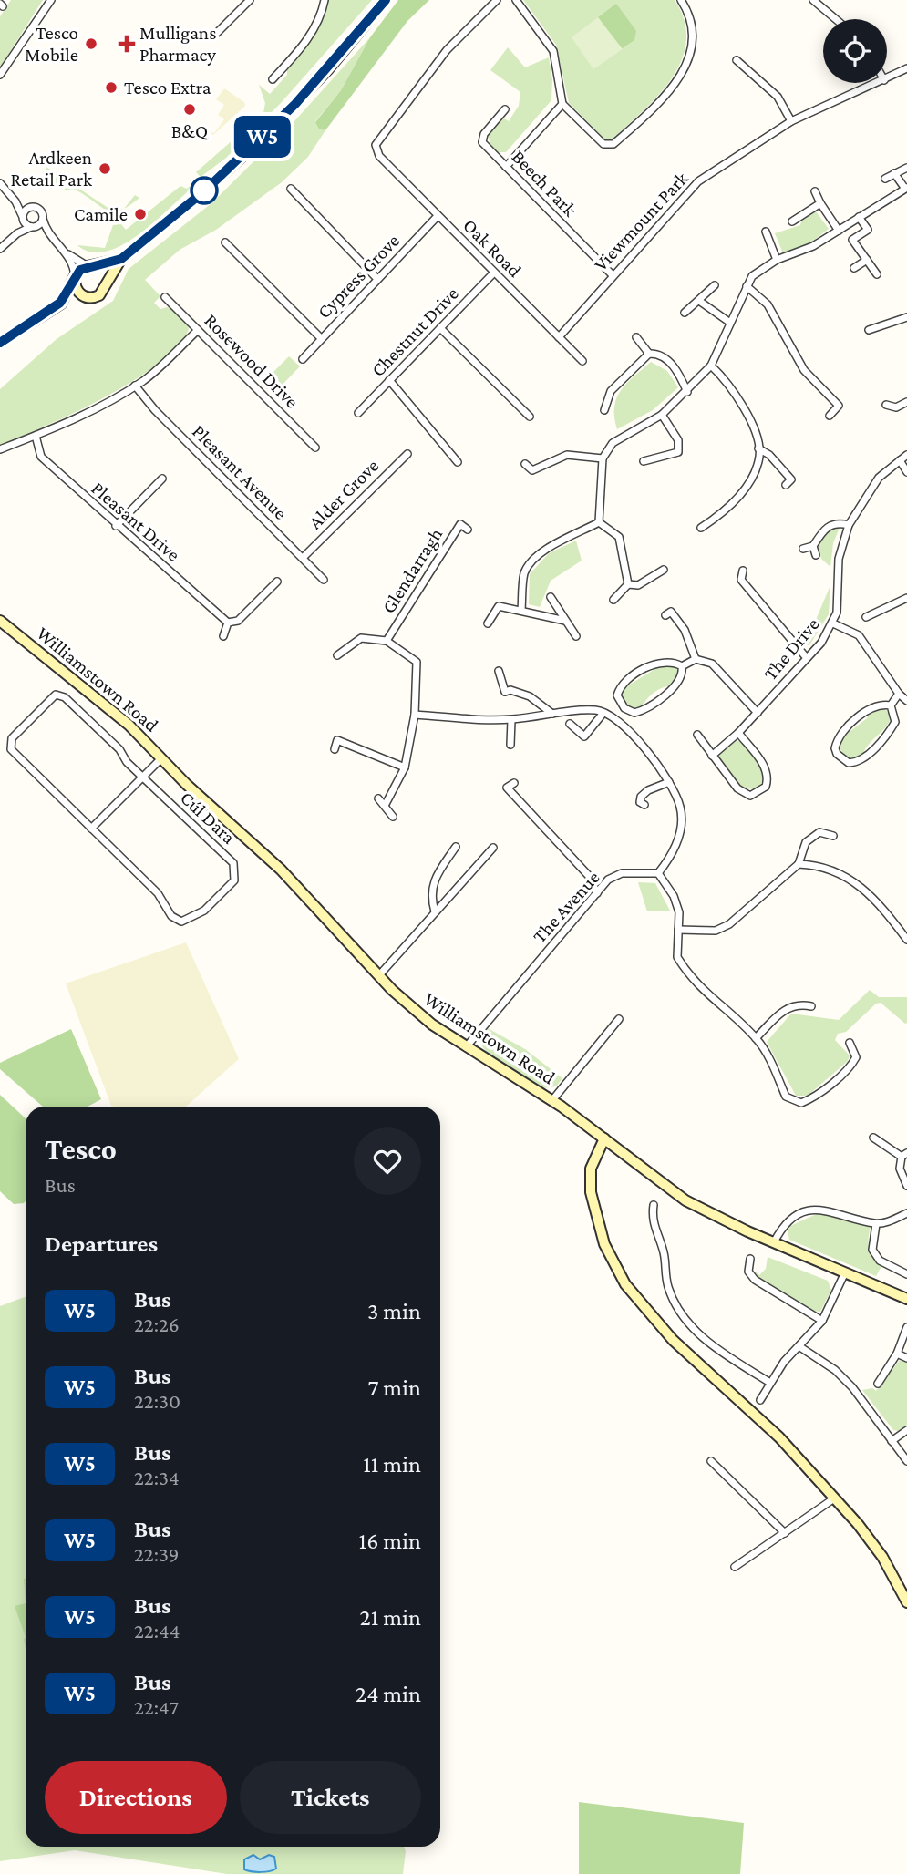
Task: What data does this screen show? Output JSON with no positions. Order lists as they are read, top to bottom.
{
  "streets": {
    "street": [
      "Beech Park",
      "Viewmount Park",
      "Oak Road",
      "Cypress Grove",
      "Chestnut Drive",
      "Rosewood Drive",
      "Pleasant Avenue",
      "Alder Grove",
      "Pleasant Drive",
      "Glendarragh",
      "The Drive",
      "Williamstown Road",
      "Cúl Dara",
      "The Avenue"
    ]
  },
  "crossings": [
    ["Beech Park", "Viewmount Park"],
    ["Viewmount Park", "Oak Road"],
    ["Oak Road", "Cypress Grove"],
    ["Oak Road", "Chestnut Drive"],
    ["Pleasant Avenue", "Alder Grove"],
    ["Williamstown Road", "The Avenue"]
  ],
  "places": {
    "other": [
      "Tesco Mobile",
      "Tesco Extra",
      "B&Q",
      "Ardkeen Retail Park",
      "Camile"
    ],
    "health": ["Mulligans Pharmacy"]
  },
  "lines": ["bus line W5"],
  "page": {
    "on_map": "W5",
    "heading": [
      ["Tesco", "Bus"],
      "Departures"
    ],
    "list": [
      {
        "mark": "W5",
        "name": "Bus",
        "note": "22:26",
        "value": "3 min"
      },
      {
        "mark": "W5",
        "name": "Bus",
        "note": "22:30",
        "value": "7 min"
      },
      {
        "mark": "W5",
        "name": "Bus",
        "note": "22:34",
        "value": "11 min"
      },
      {
        "mark": "W5",
        "name": "Bus",
        "note": "22:39",
        "value": "16 min"
      },
      {
        "mark": "W5",
        "name": "Bus",
        "note": "22:44",
        "value": "21 min"
      },
      {
        "mark": "W5",
        "name": "Bus",
        "note": "22:47",
        "value": "24 min"
      }
    ],
    "buttons": ["Directions", "Tickets"]
  }
}
